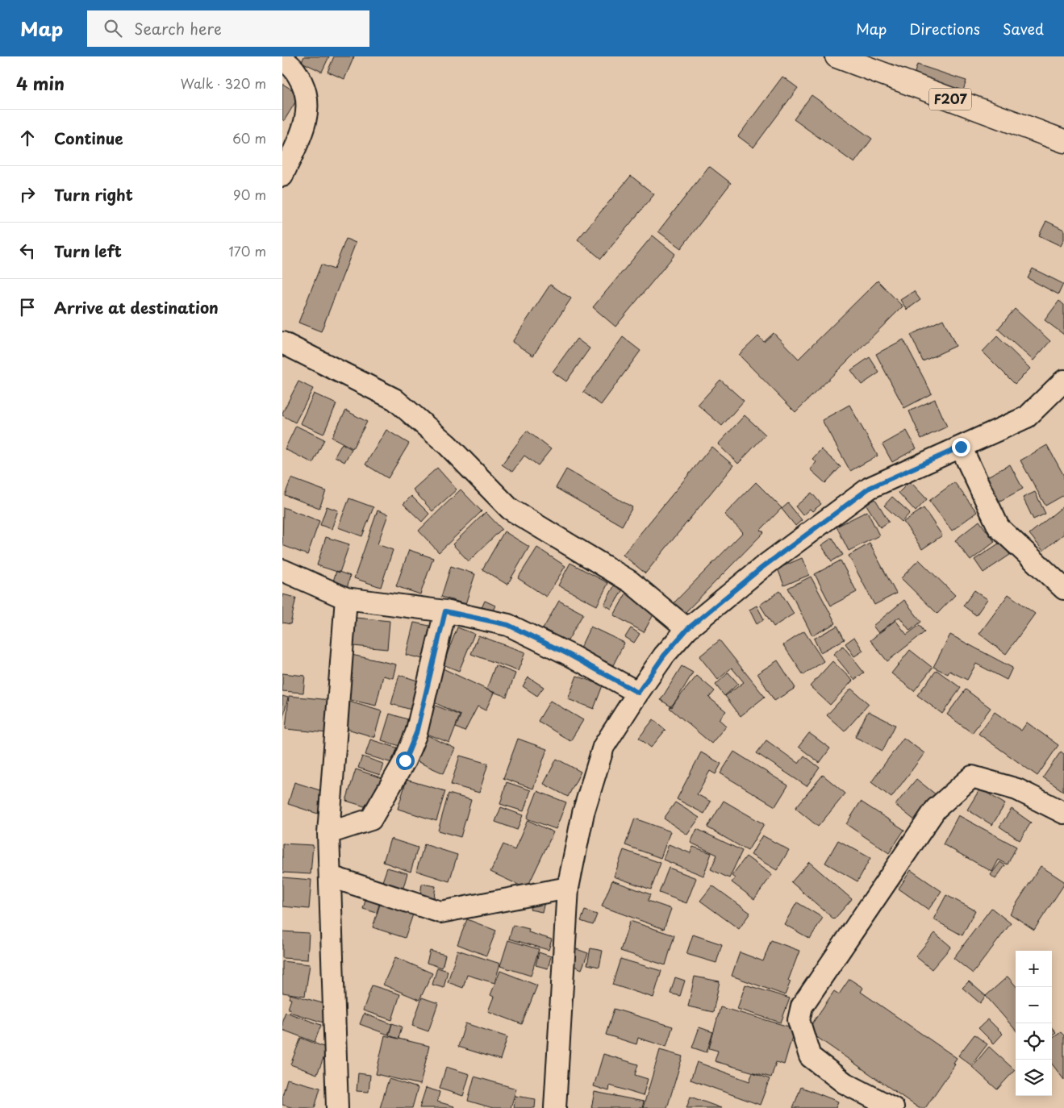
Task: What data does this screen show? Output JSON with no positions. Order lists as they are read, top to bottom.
{
  "streets": {
    "main road": ["F207"]
  },
  "page": {
    "header": "Map",
    "search": "Search here",
    "nav": ["Map", "Directions", "Saved"],
    "heading": ["4 min", "Walk · 320 m"],
    "list": [
      ["Continue", "60 m"],
      ["Turn right", "90 m"],
      ["Turn left", "170 m"],
      "Arrive at destination"
    ],
    "map_buttons": ["+", "−"]
  }
}
